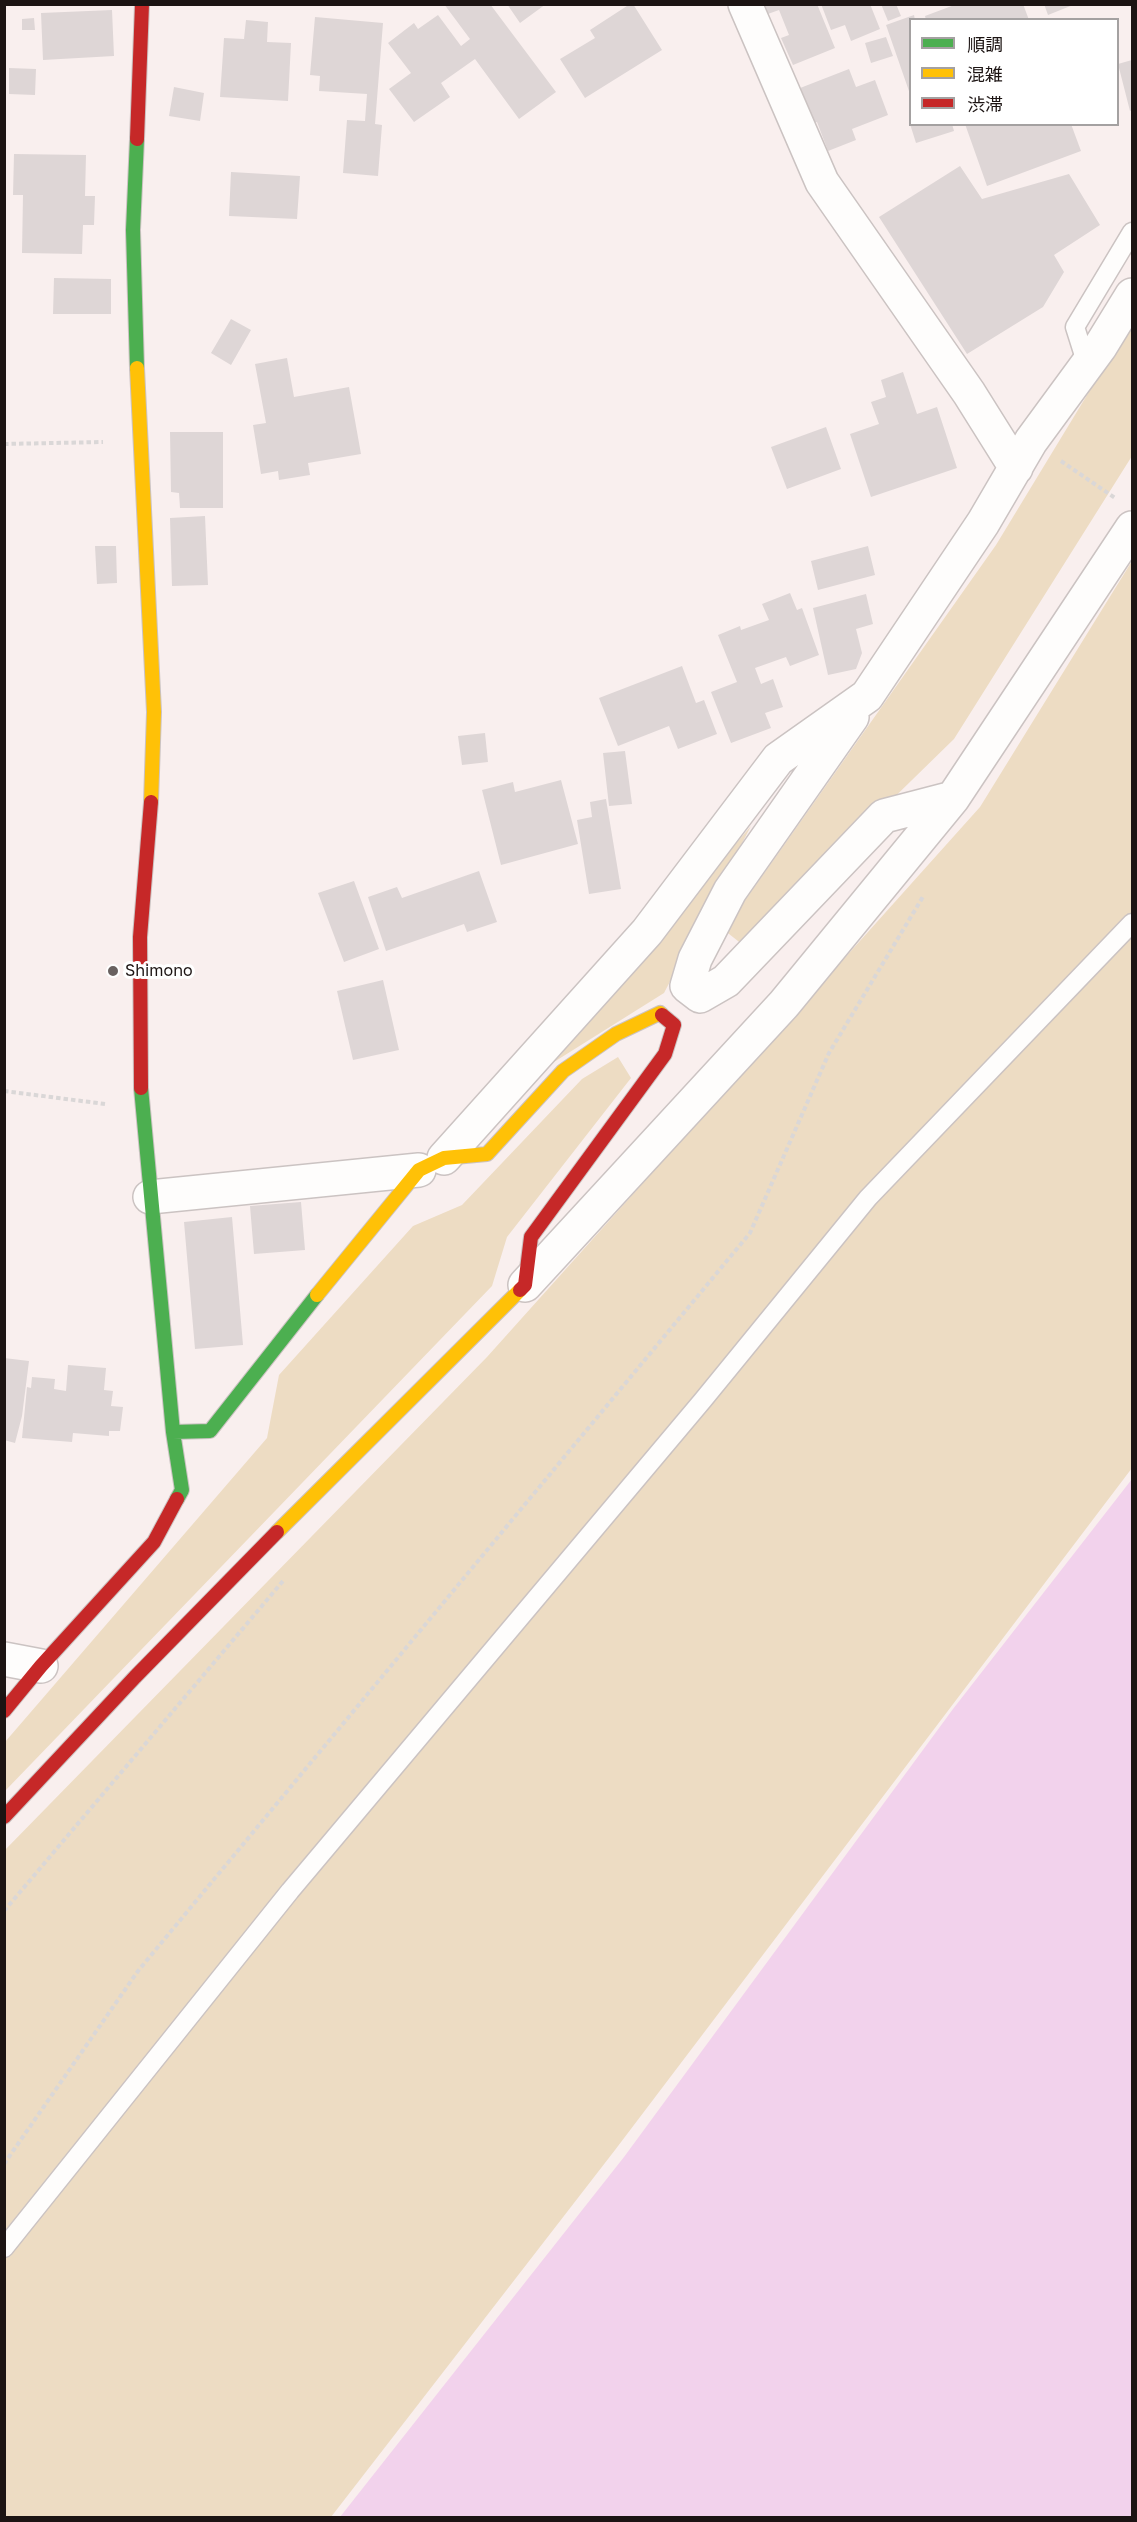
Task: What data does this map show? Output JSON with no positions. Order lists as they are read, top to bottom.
{
  "places": ["Shimono"],
  "legend": ["順調", "混雑", "渋滞"]
}
